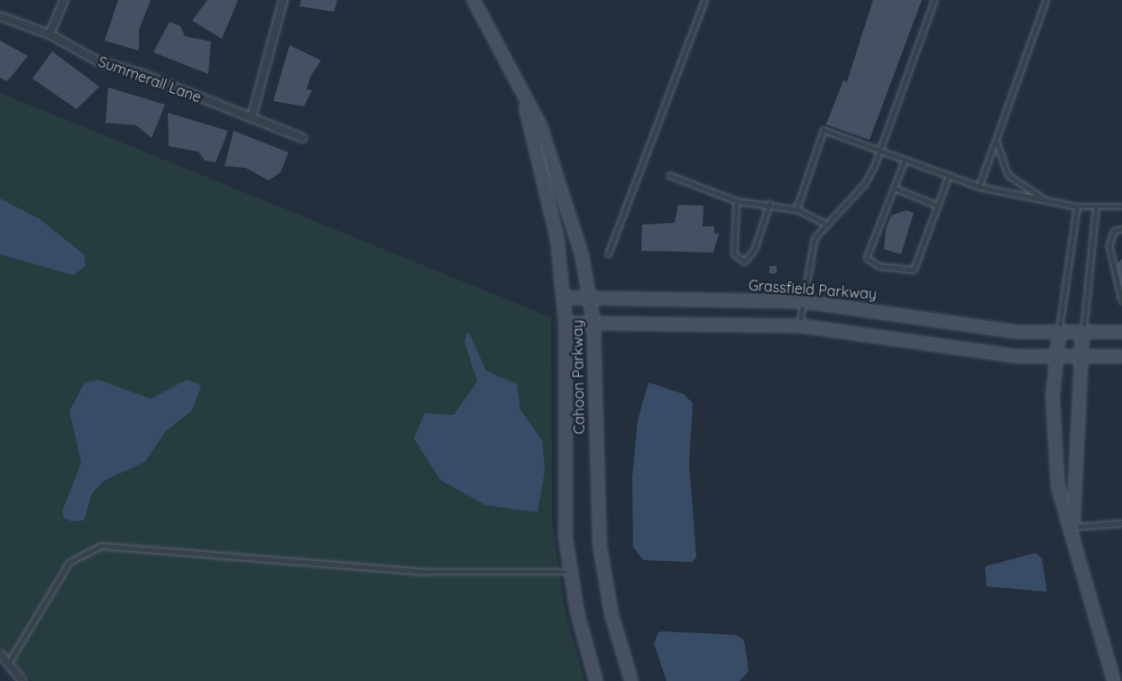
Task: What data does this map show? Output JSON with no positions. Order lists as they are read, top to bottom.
{
  "streets": {
    "street": ["Summerall Lane", "Grassfield Parkway", "Cahoon Parkway"]
  },
  "crossings": [
    ["Grassfield Parkway", "Cahoon Parkway"]
  ]
}
